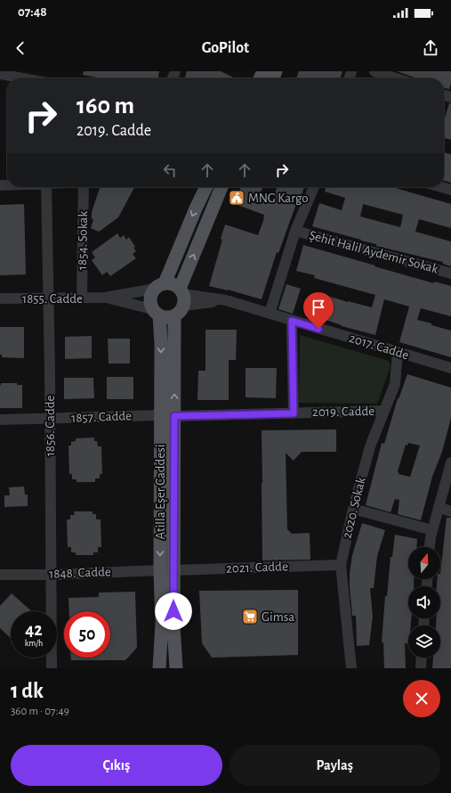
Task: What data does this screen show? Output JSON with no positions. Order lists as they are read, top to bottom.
{
  "streets": {
    "main road": ["Atilla Eşer Caddesi"],
    "street": [
      "1854. Sokak",
      "Şehit Halil Aydemir Sokak",
      "1855. Cadde",
      "2017. Cadde",
      "2019. Cadde",
      "1857. Cadde",
      "1856. Cadde",
      "2020. Sokak",
      "2021. Cadde",
      "1848. Cadde"
    ]
  },
  "crossings": [
    ["1854. Sokak", "1855. Cadde"],
    ["1855. Cadde", "2017. Cadde"],
    ["1855. Cadde", "1856. Cadde"],
    ["1855. Cadde", "Atilla Eşer Caddesi"],
    ["2017. Cadde", "Atilla Eşer Caddesi"],
    ["2017. Cadde", "2020. Sokak"],
    ["2019. Cadde", "Atilla Eşer Caddesi"],
    ["2019. Cadde", "2020. Sokak"],
    ["1857. Cadde", "1856. Cadde"],
    ["1857. Cadde", "Atilla Eşer Caddesi"],
    ["1856. Cadde", "1848. Cadde"],
    ["Atilla Eşer Caddesi", "2021. Cadde"],
    ["Atilla Eşer Caddesi", "1848. Cadde"],
    ["2020. Sokak", "2021. Cadde"]
  ],
  "places": {
    "public building": ["MNG Kargo"],
    "supermarket": ["Gimsa"]
  },
  "north": "top",
  "page": {
    "status": "07:48",
    "header": "GoPilot",
    "turn": ["160 m", "2019. Cadde"],
    "speed": "42 km/h",
    "limit": "50",
    "heading": ["1 dk", "360 m · 07:49"],
    "buttons": ["Çıkış", "Paylaş"]
  }
}
